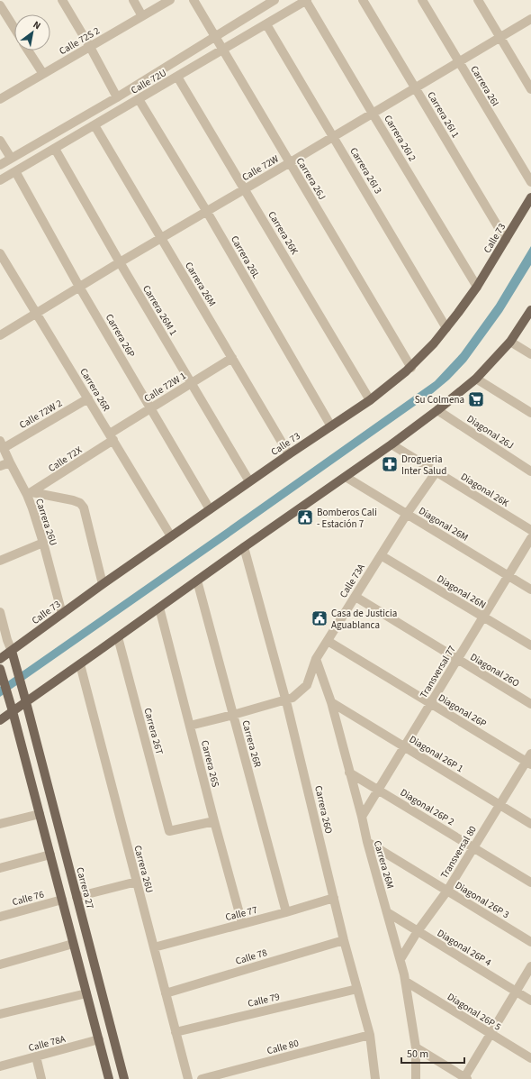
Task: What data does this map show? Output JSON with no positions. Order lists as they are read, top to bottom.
{
  "streets": {
    "main road": ["Calle 73", "Carrera 27"],
    "street": [
      "Calle 72S 2",
      "Calle 72U",
      "Carrera 26I",
      "Carrera 26I 1",
      "Carrera 26I 2",
      "Calle 72W",
      "Carrera 26I 3",
      "Carrera 26J",
      "Carrera 26K",
      "Carrera 26L",
      "Carrera 26M",
      "Carrera 26M 1",
      "Carrera 26P",
      "Calle 72W 1",
      "Carrera 26R",
      "Calle 72W 2",
      "Diagonal 26J",
      "Calle 72X",
      "Diagonal 26K",
      "Carrera 26U",
      "Diagonal 26M",
      "Calle 73A",
      "Diagonal 26N",
      "Diagonal 26O",
      "Transversal 77",
      "Diagonal 26P",
      "Carrera 26T",
      "Diagonal 26P 1",
      "Carrera 26S",
      "Diagonal 26P 2",
      "Carrera 26O",
      "Transversal 80",
      "Calle 76",
      "Diagonal 26P 3",
      "Calle 77",
      "Diagonal 26P 4",
      "Calle 78",
      "Calle 79",
      "Diagonal 26P 5",
      "Calle 78A",
      "Calle 80"
    ]
  },
  "crossings": [
    ["Calle 72U", "Carrera 26I 2"],
    ["Calle 72U", "Carrera 26I 3"],
    ["Calle 72U", "Carrera 26J"],
    ["Calle 72U", "Carrera 26K"],
    ["Calle 72U", "Carrera 26L"],
    ["Calle 72U", "Carrera 26M"],
    ["Calle 72U", "Carrera 26M 1"],
    ["Calle 72U", "Carrera 26P"],
    ["Carrera 26I", "Calle 72W"],
    ["Carrera 26I 1", "Calle 72W"],
    ["Carrera 26I 1", "Calle 73"],
    ["Carrera 26I 2", "Calle 72W"],
    ["Carrera 26I 2", "Calle 73"],
    ["Calle 72W", "Carrera 26I 3"],
    ["Calle 72W", "Carrera 26J"],
    ["Calle 72W", "Carrera 26K"],
    ["Calle 72W", "Carrera 26L"],
    ["Calle 72W", "Carrera 26M"],
    ["Calle 72W", "Carrera 26M 1"],
    ["Calle 72W", "Carrera 26P"],
    ["Calle 72W", "Carrera 26R"],
    ["Carrera 26I 3", "Calle 73"],
    ["Carrera 26J", "Calle 73"],
    ["Carrera 26K", "Calle 73"],
    ["Calle 73", "Carrera 26L"],
    ["Calle 73", "Carrera 26M"],
    ["Calle 73", "Carrera 26M 1"],
    ["Calle 73", "Carrera 26P"],
    ["Calle 73", "Carrera 26R"],
    ["Calle 73", "Carrera 26U"],
    ["Carrera 26M", "Calle 72W 1"],
    ["Carrera 26M", "Calle 73A"],
    ["Carrera 26M", "Transversal 77"],
    ["Carrera 26M", "Diagonal 26P 1"],
    ["Carrera 26M", "Diagonal 26P 2"],
    ["Carrera 26M", "Transversal 80"],
    ["Carrera 26M", "Diagonal 26P 3"],
    ["Carrera 26M", "Diagonal 26P 4"],
    ["Carrera 26M", "Diagonal 26P 5"],
    ["Carrera 26M 1", "Calle 72W 1"],
    ["Carrera 26P", "Calle 72W 1"],
    ["Calle 72W 1", "Carrera 26R"],
    ["Calle 72W 1", "Calle 72X"],
    ["Carrera 26R", "Calle 72W 2"],
    ["Carrera 26R", "Calle 72X"],
    ["Carrera 26R", "Calle 77"],
    ["Calle 72W 2", "Carrera 26U"],
    ["Calle 72X", "Carrera 26U"],
    ["Diagonal 26K", "Calle 73A"],
    ["Carrera 26U", "Calle 77"],
    ["Carrera 26U", "Calle 78"],
    ["Carrera 26U", "Calle 79"],
    ["Diagonal 26M", "Calle 73A"],
    ["Diagonal 26M", "Transversal 77"],
    ["Calle 73A", "Diagonal 26N"],
    ["Calle 73A", "Diagonal 26O"],
    ["Calle 73A", "Diagonal 26P"],
    ["Calle 73A", "Carrera 26O"],
    ["Diagonal 26N", "Transversal 77"],
    ["Diagonal 26O", "Transversal 77"],
    ["Transversal 77", "Diagonal 26P"],
    ["Transversal 77", "Diagonal 26P 1"],
    ["Transversal 77", "Diagonal 26P 2"],
    ["Diagonal 26P", "Transversal 80"],
    ["Carrera 26T", "Carrera 26S"],
    ["Diagonal 26P 1", "Transversal 80"],
    ["Carrera 26S", "Calle 77"],
    ["Diagonal 26P 2", "Transversal 80"],
    ["Carrera 26O", "Calle 77"],
    ["Carrera 26O", "Calle 78"],
    ["Carrera 26O", "Calle 79"],
    ["Carrera 26O", "Calle 80"],
    ["Transversal 80", "Diagonal 26P 3"],
    ["Transversal 80", "Diagonal 26P 4"]
  ],
  "places": {
    "supermarket": ["Su Colmena"],
    "pharmacy": ["Drogueria Inter Salud"],
    "public building": ["Bomberos Cali - Estación 7", "Casa de Justicia Aguablanca"]
  },
  "scale_bar": "50 m",
  "north": "top right"
}
